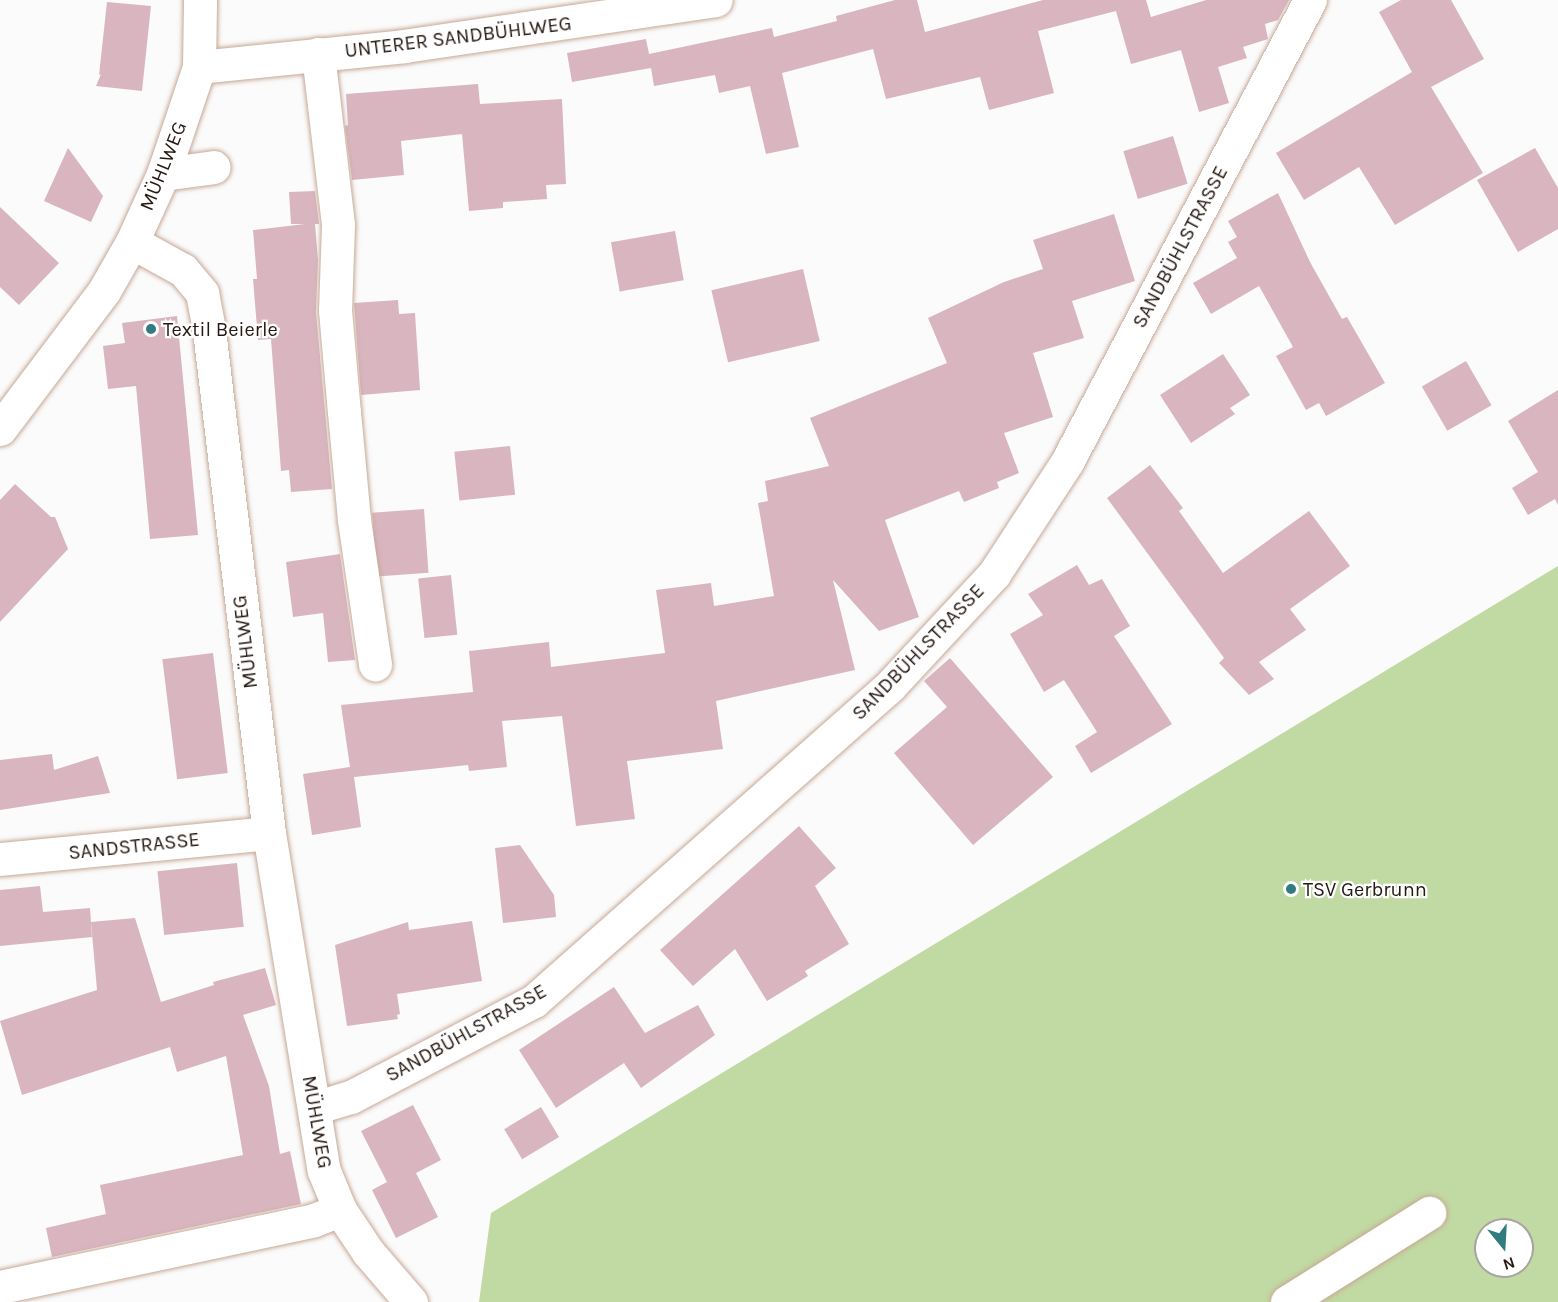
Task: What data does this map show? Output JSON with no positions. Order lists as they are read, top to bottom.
{
  "streets": {
    "street": [
      "UNTERER SANDBÜHLWEG",
      "MÜHLWEG",
      "SANDBÜHLSTRASSE",
      "SANDSTRASSE"
    ]
  },
  "crossings": [
    ["UNTERER SANDBÜHLWEG", "MÜHLWEG"],
    ["MÜHLWEG", "SANDBÜHLSTRASSE"],
    ["MÜHLWEG", "SANDSTRASSE"]
  ],
  "places": ["Textil Beierle", "TSV Gerbrunn"],
  "north": "bottom"
}
